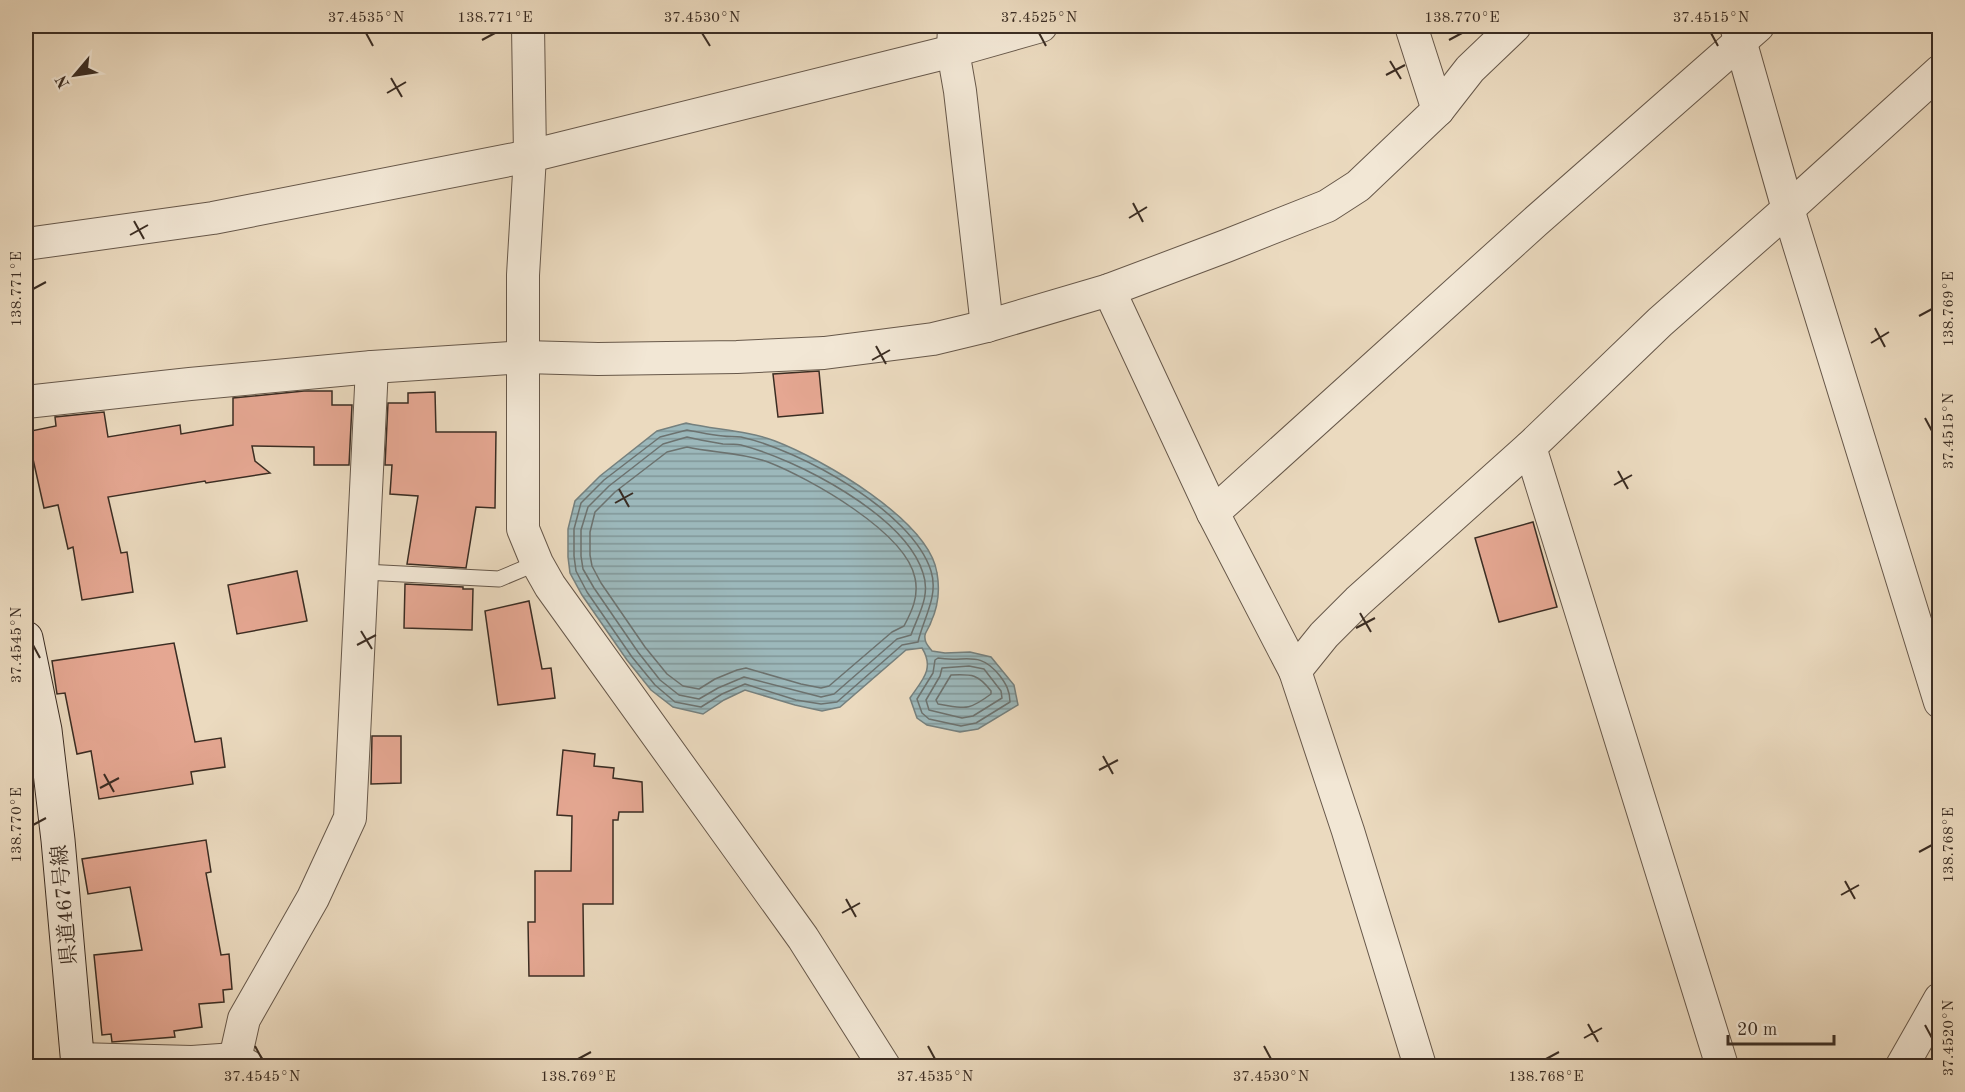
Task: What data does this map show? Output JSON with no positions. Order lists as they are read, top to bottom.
{
  "streets": {
    "main road": ["県道467号線"]
  },
  "scale_bar": "20 m",
  "north": "bottom left",
  "coordinates": [
    "37.4535°N",
    "138.771°E",
    "37.4530°N",
    "37.4525°N",
    "138.770°E",
    "37.4515°N",
    "138.769°E",
    "37.4545°N",
    "138.768°E",
    "37.4520°N"
  ]
}
